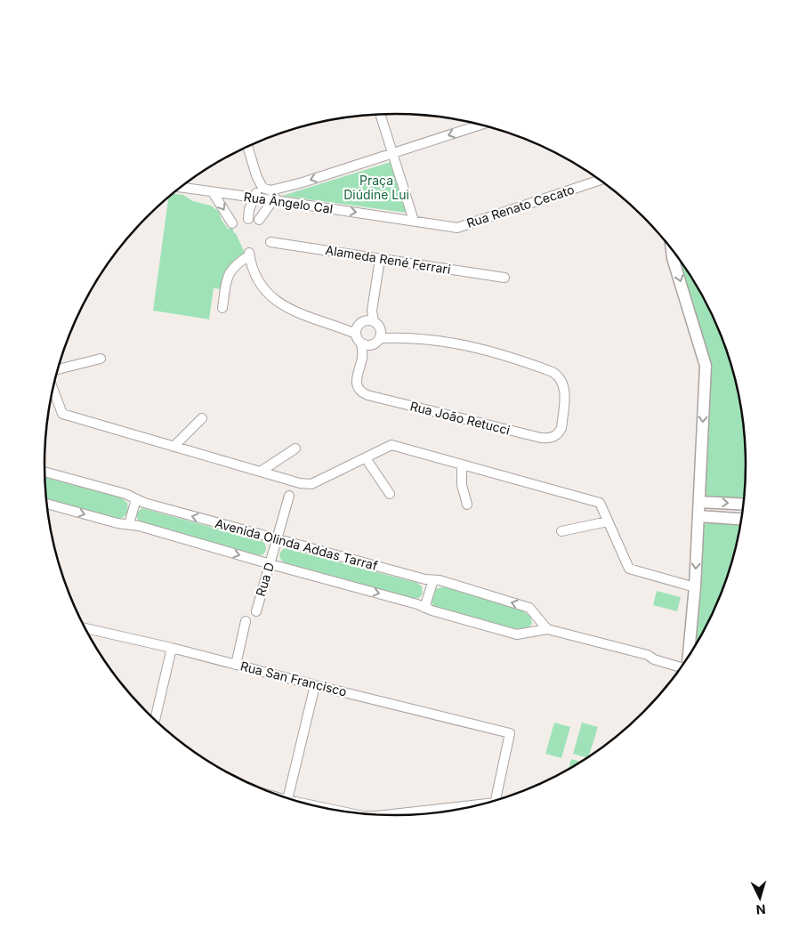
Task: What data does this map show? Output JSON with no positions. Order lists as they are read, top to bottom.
{
  "streets": {
    "street": [
      "Rua Ângelo Cal",
      "Rua Renato Cecato",
      "Alameda René Ferrari",
      "Rua João Retucci",
      "Avenida Olinda Addas Tarraf",
      "Rua D",
      "Rua San Francisco"
    ]
  },
  "crossings": [
    ["Rua Ângelo Cal", "Rua Renato Cecato"],
    ["Avenida Olinda Addas Tarraf", "Rua D"]
  ],
  "one_way": ["Rua Ângelo Cal"],
  "parks": ["Praça Diúdine Lui"],
  "north": "bottom"
}
